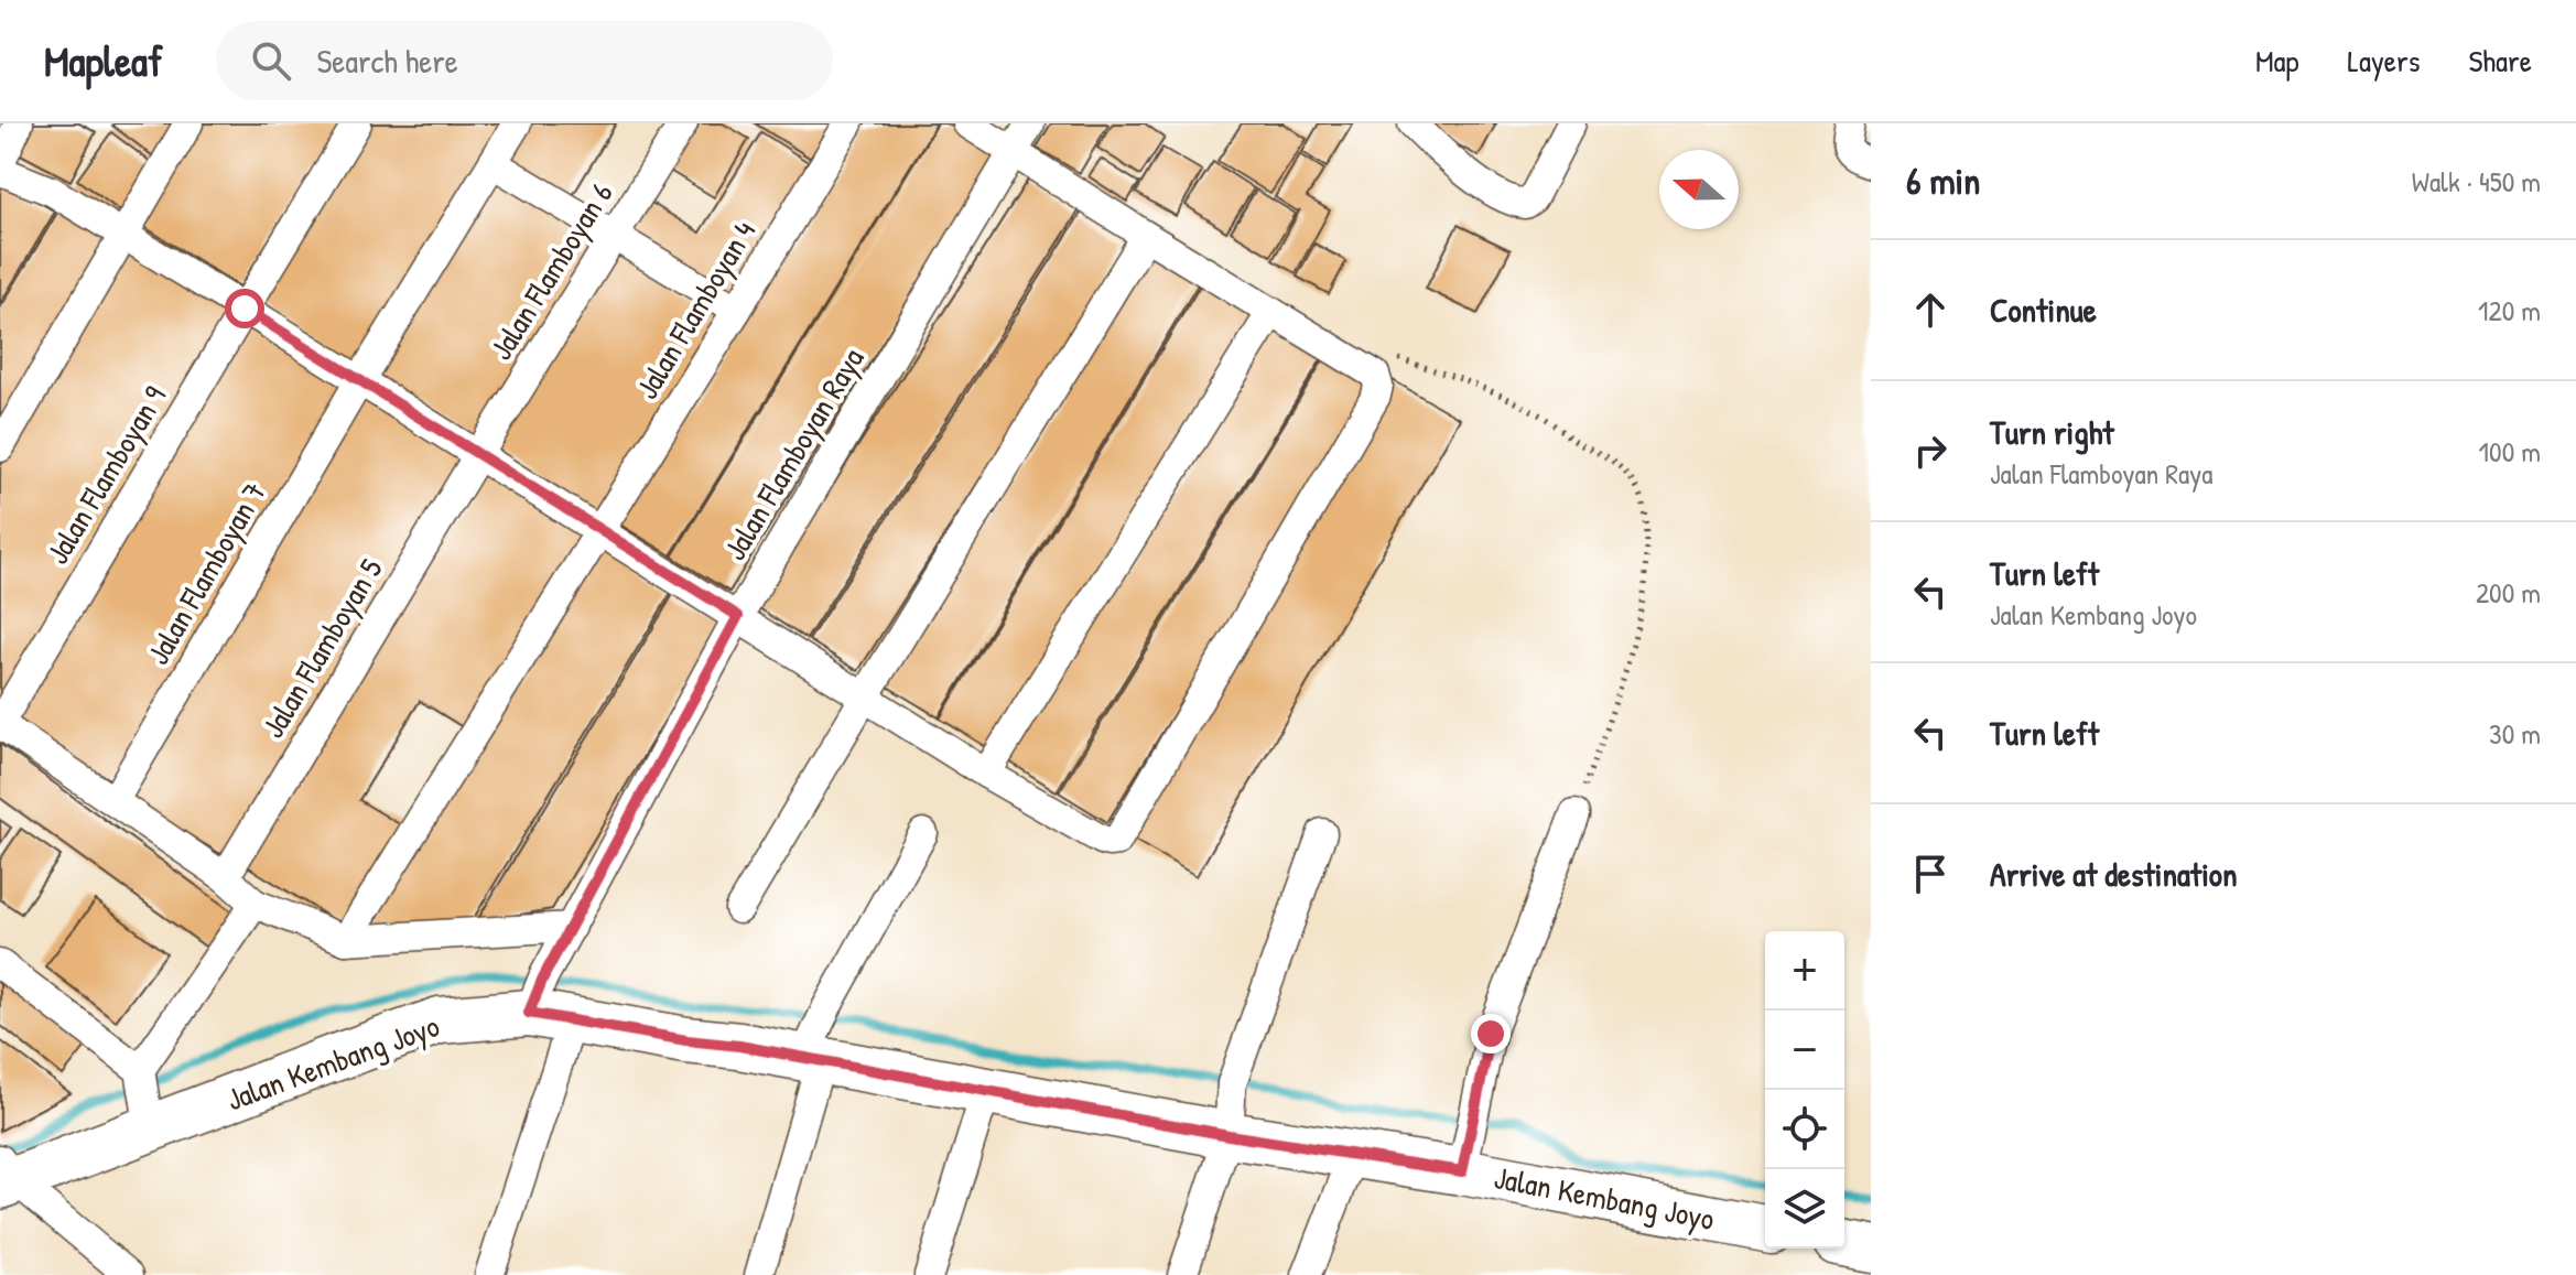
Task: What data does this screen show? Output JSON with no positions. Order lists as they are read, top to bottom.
{
  "streets": {
    "main road": ["Jalan Kembang Joyo"],
    "street": [
      "Jalan Flamboyan 6",
      "Jalan Flamboyan 4",
      "Jalan Flamboyan Raya",
      "Jalan Flamboyan 9",
      "Jalan Flamboyan 7",
      "Jalan Flamboyan 5"
    ]
  },
  "crossings": [
    ["Jalan Flamboyan 6", "Jalan Flamboyan 5"],
    ["Jalan Flamboyan Raya", "Jalan Kembang Joyo"]
  ],
  "north": "left",
  "page": {
    "header": "Mapleaf",
    "search": "Search here",
    "nav": ["Map", "Layers", "Share"],
    "heading": ["6 min", "Walk · 450 m"],
    "list": [
      ["Continue", "120 m"],
      ["Turn right", "Jalan Flamboyan Raya", "100 m"],
      ["Turn left", "Jalan Kembang Joyo", "200 m"],
      ["Turn left", "30 m"],
      "Arrive at destination"
    ],
    "map_buttons": ["+", "−"]
  }
}
